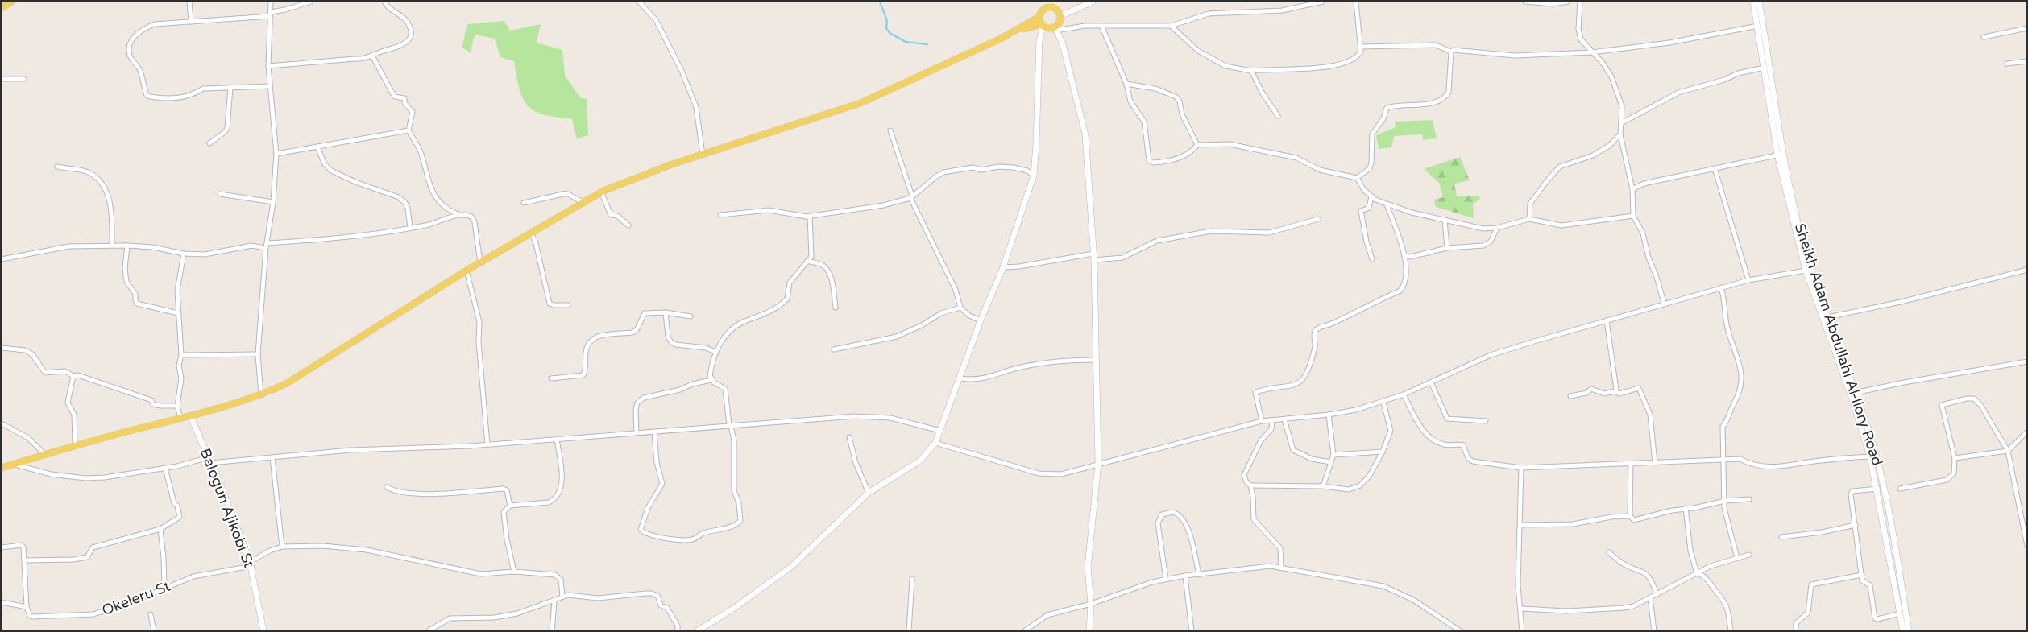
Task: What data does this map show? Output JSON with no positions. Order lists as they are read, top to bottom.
{
  "streets": {
    "street": ["Sheikh Adam Abdullahi Al-Ilory Road", "Balogun Ajikobi St", "Okeleru St"]
  },
  "crossings": [
    ["Balogun Ajikobi St", "Okeleru St"]
  ]
}
